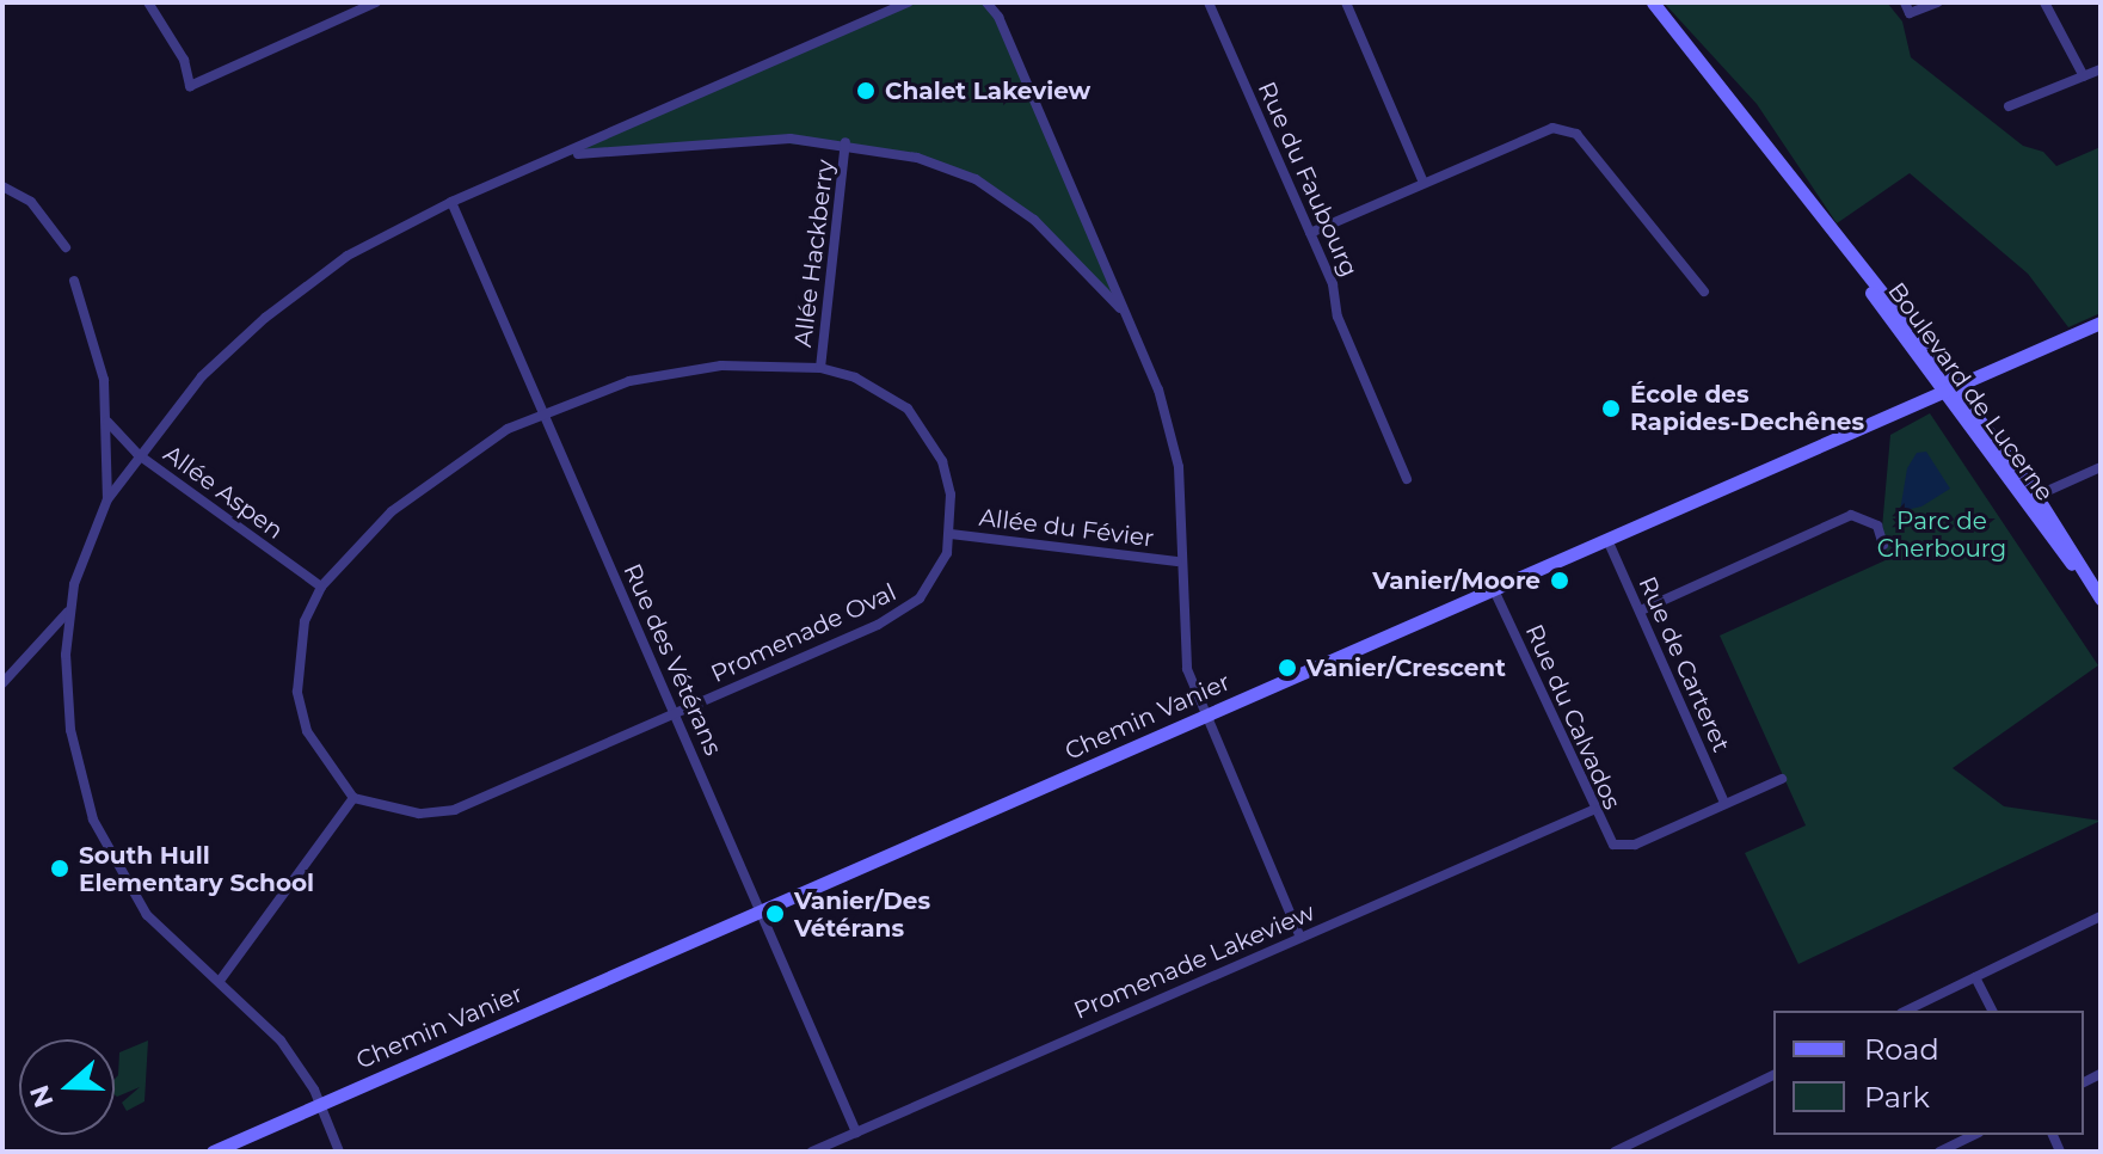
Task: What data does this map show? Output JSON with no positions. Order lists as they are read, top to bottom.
{
  "streets": {
    "street": [
      "Rue du Faubourg",
      "Allée Hackberry",
      "Boulevard de Lucerne",
      "Allée Aspen",
      "Allée du Févier",
      "Promenade Oval",
      "Rue des Vétérans",
      "Rue de Carteret",
      "Chemin Vanier",
      "Rue du Calvados",
      "Promenade Lakeview"
    ]
  },
  "crossings": [
    ["Allée Hackberry", "Promenade Oval"],
    ["Boulevard de Lucerne", "Chemin Vanier"],
    ["Allée Aspen", "Promenade Oval"],
    ["Allée du Févier", "Promenade Oval"],
    ["Promenade Oval", "Rue des Vétérans"],
    ["Rue des Vétérans", "Chemin Vanier"],
    ["Rue des Vétérans", "Promenade Lakeview"],
    ["Rue de Carteret", "Chemin Vanier"],
    ["Rue de Carteret", "Rue du Calvados"],
    ["Chemin Vanier", "Rue du Calvados"],
    ["Rue du Calvados", "Promenade Lakeview"]
  ],
  "parks": ["Parc de Cherbourg"],
  "places": [
    "Chalet Lakeview",
    "École des Rapides-Dechênes",
    "Vanier/Moore",
    "Vanier/Crescent",
    "South Hull Elementary School",
    "Vanier/Des Vétérans"
  ],
  "legend": ["Road", "Park"],
  "north": "left"
}
